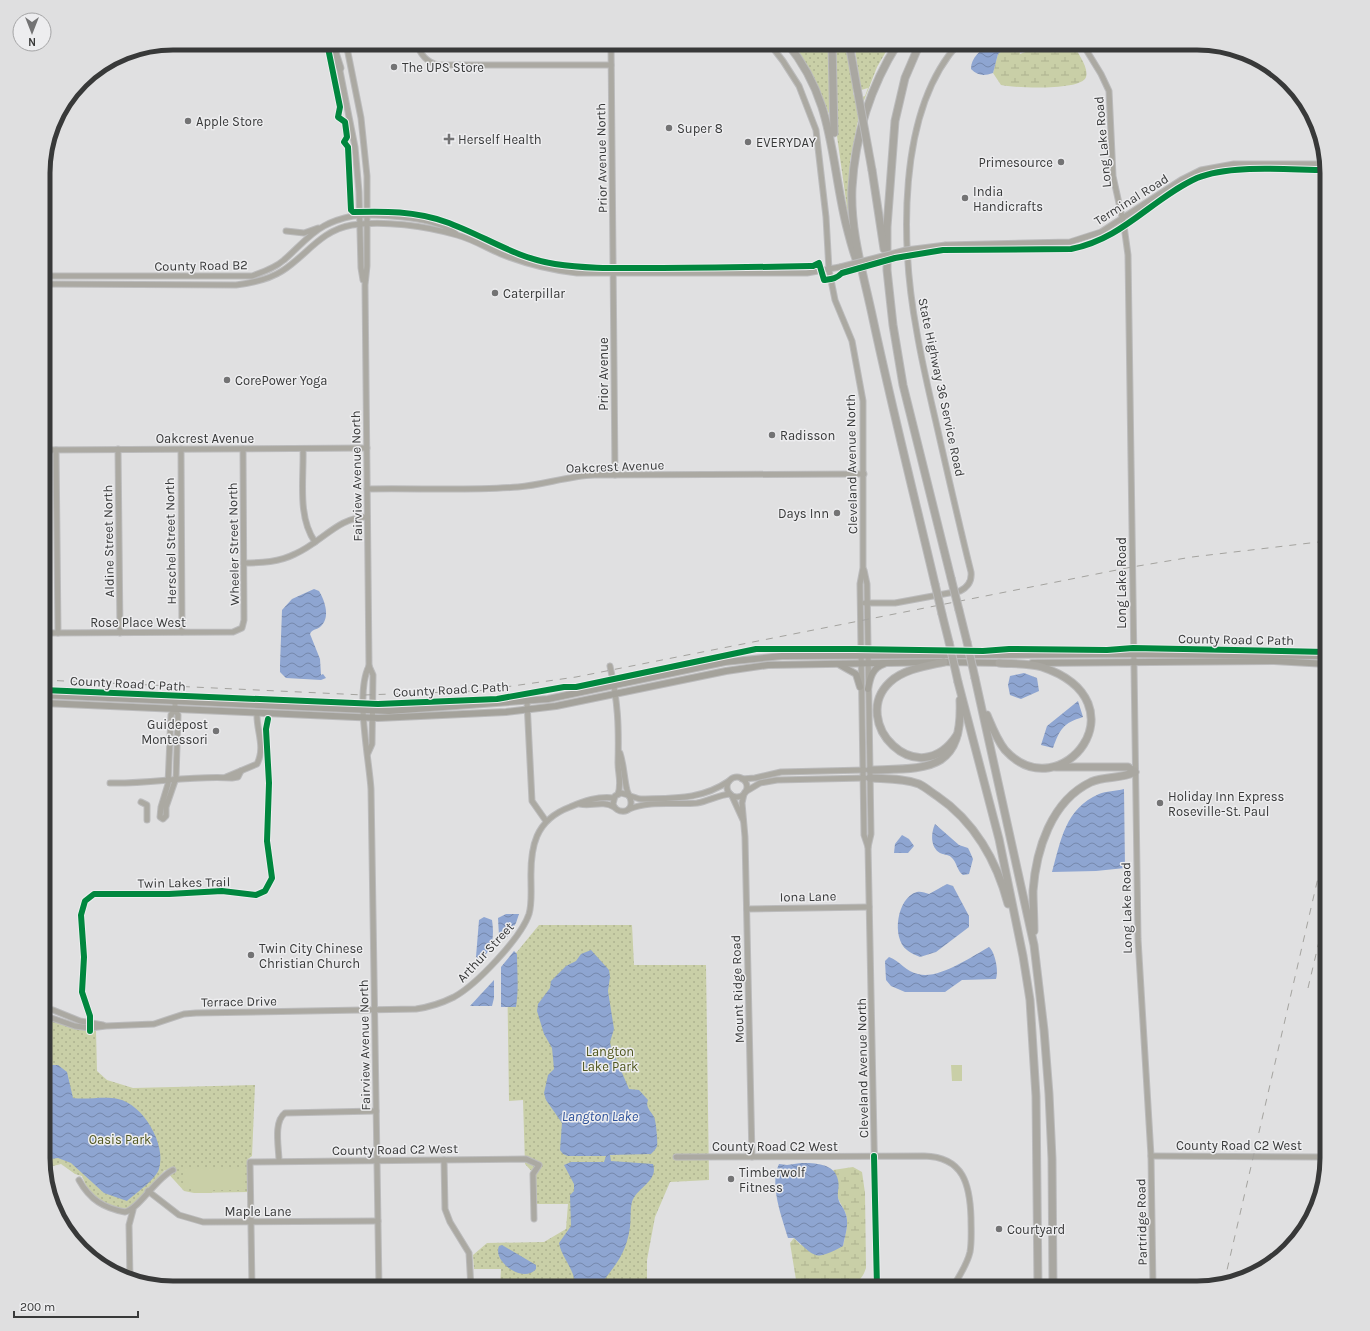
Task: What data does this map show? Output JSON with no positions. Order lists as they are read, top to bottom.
{
  "streets": {
    "street": [
      "Long Lake Road",
      "Prior Avenue North",
      "Terminal Road",
      "County Road B2",
      "Prior Avenue",
      "State Highway 36 Service Road",
      "Oakcrest Avenue",
      "Cleveland Avenue North",
      "Fairview Avenue North",
      "Aldine Street North",
      "Herschel Street North",
      "Wheeler Street North",
      "Rose Place West",
      "Iona Lane",
      "Arthur Street",
      "Mount Ridge Road",
      "Terrace Drive",
      "County Road C2 West",
      "Maple Lane",
      "Partridge Road"
    ],
    "cycle path": ["County Road C Path", "Twin Lakes Trail"]
  },
  "crossings": [
    ["Long Lake Road", "Terminal Road"],
    ["Long Lake Road", "County Road C2 West"],
    ["Long Lake Road", "Partridge Road"],
    ["Prior Avenue North", "County Road B2"],
    ["Prior Avenue North", "Prior Avenue"],
    ["Terminal Road", "County Road B2"],
    ["Terminal Road", "Cleveland Avenue North"],
    ["County Road B2", "Prior Avenue"],
    ["County Road B2", "Cleveland Avenue North"],
    ["County Road B2", "Fairview Avenue North"],
    ["Prior Avenue", "Oakcrest Avenue"],
    ["State Highway 36 Service Road", "Cleveland Avenue North"],
    ["Oakcrest Avenue", "Cleveland Avenue North"],
    ["Oakcrest Avenue", "Fairview Avenue North"],
    ["Oakcrest Avenue", "Aldine Street North"],
    ["Oakcrest Avenue", "Herschel Street North"],
    ["Oakcrest Avenue", "Wheeler Street North"],
    ["Cleveland Avenue North", "Iona Lane"],
    ["Cleveland Avenue North", "County Road C2 West"],
    ["Fairview Avenue North", "Arthur Street"],
    ["Fairview Avenue North", "Terrace Drive"],
    ["Fairview Avenue North", "County Road C2 West"],
    ["Fairview Avenue North", "Maple Lane"],
    ["Aldine Street North", "Rose Place West"],
    ["Herschel Street North", "Rose Place West"],
    ["Wheeler Street North", "Rose Place West"],
    ["Iona Lane", "Mount Ridge Road"],
    ["Arthur Street", "Terrace Drive"],
    ["Mount Ridge Road", "County Road C2 West"],
    ["County Road C2 West", "Maple Lane"],
    ["County Road C2 West", "Partridge Road"]
  ],
  "water": ["Langton Lake"],
  "parks": ["Langton Lake Park", "Oasis Park"],
  "places": {
    "other": [
      "The UPS Store",
      "Apple Store",
      "Super 8",
      "EVERYDAY",
      "Primesource",
      "India Handicrafts",
      "Caterpillar",
      "CorePower Yoga",
      "Radisson",
      "Days Inn",
      "Guidepost Montessori",
      "Holiday Inn Express Roseville-St. Paul",
      "Twin City Chinese Christian Church",
      "Timberwolf Fitness",
      "Courtyard"
    ],
    "health": ["Herself Health"]
  },
  "scale_bar": "200 m",
  "north": "bottom"
}
